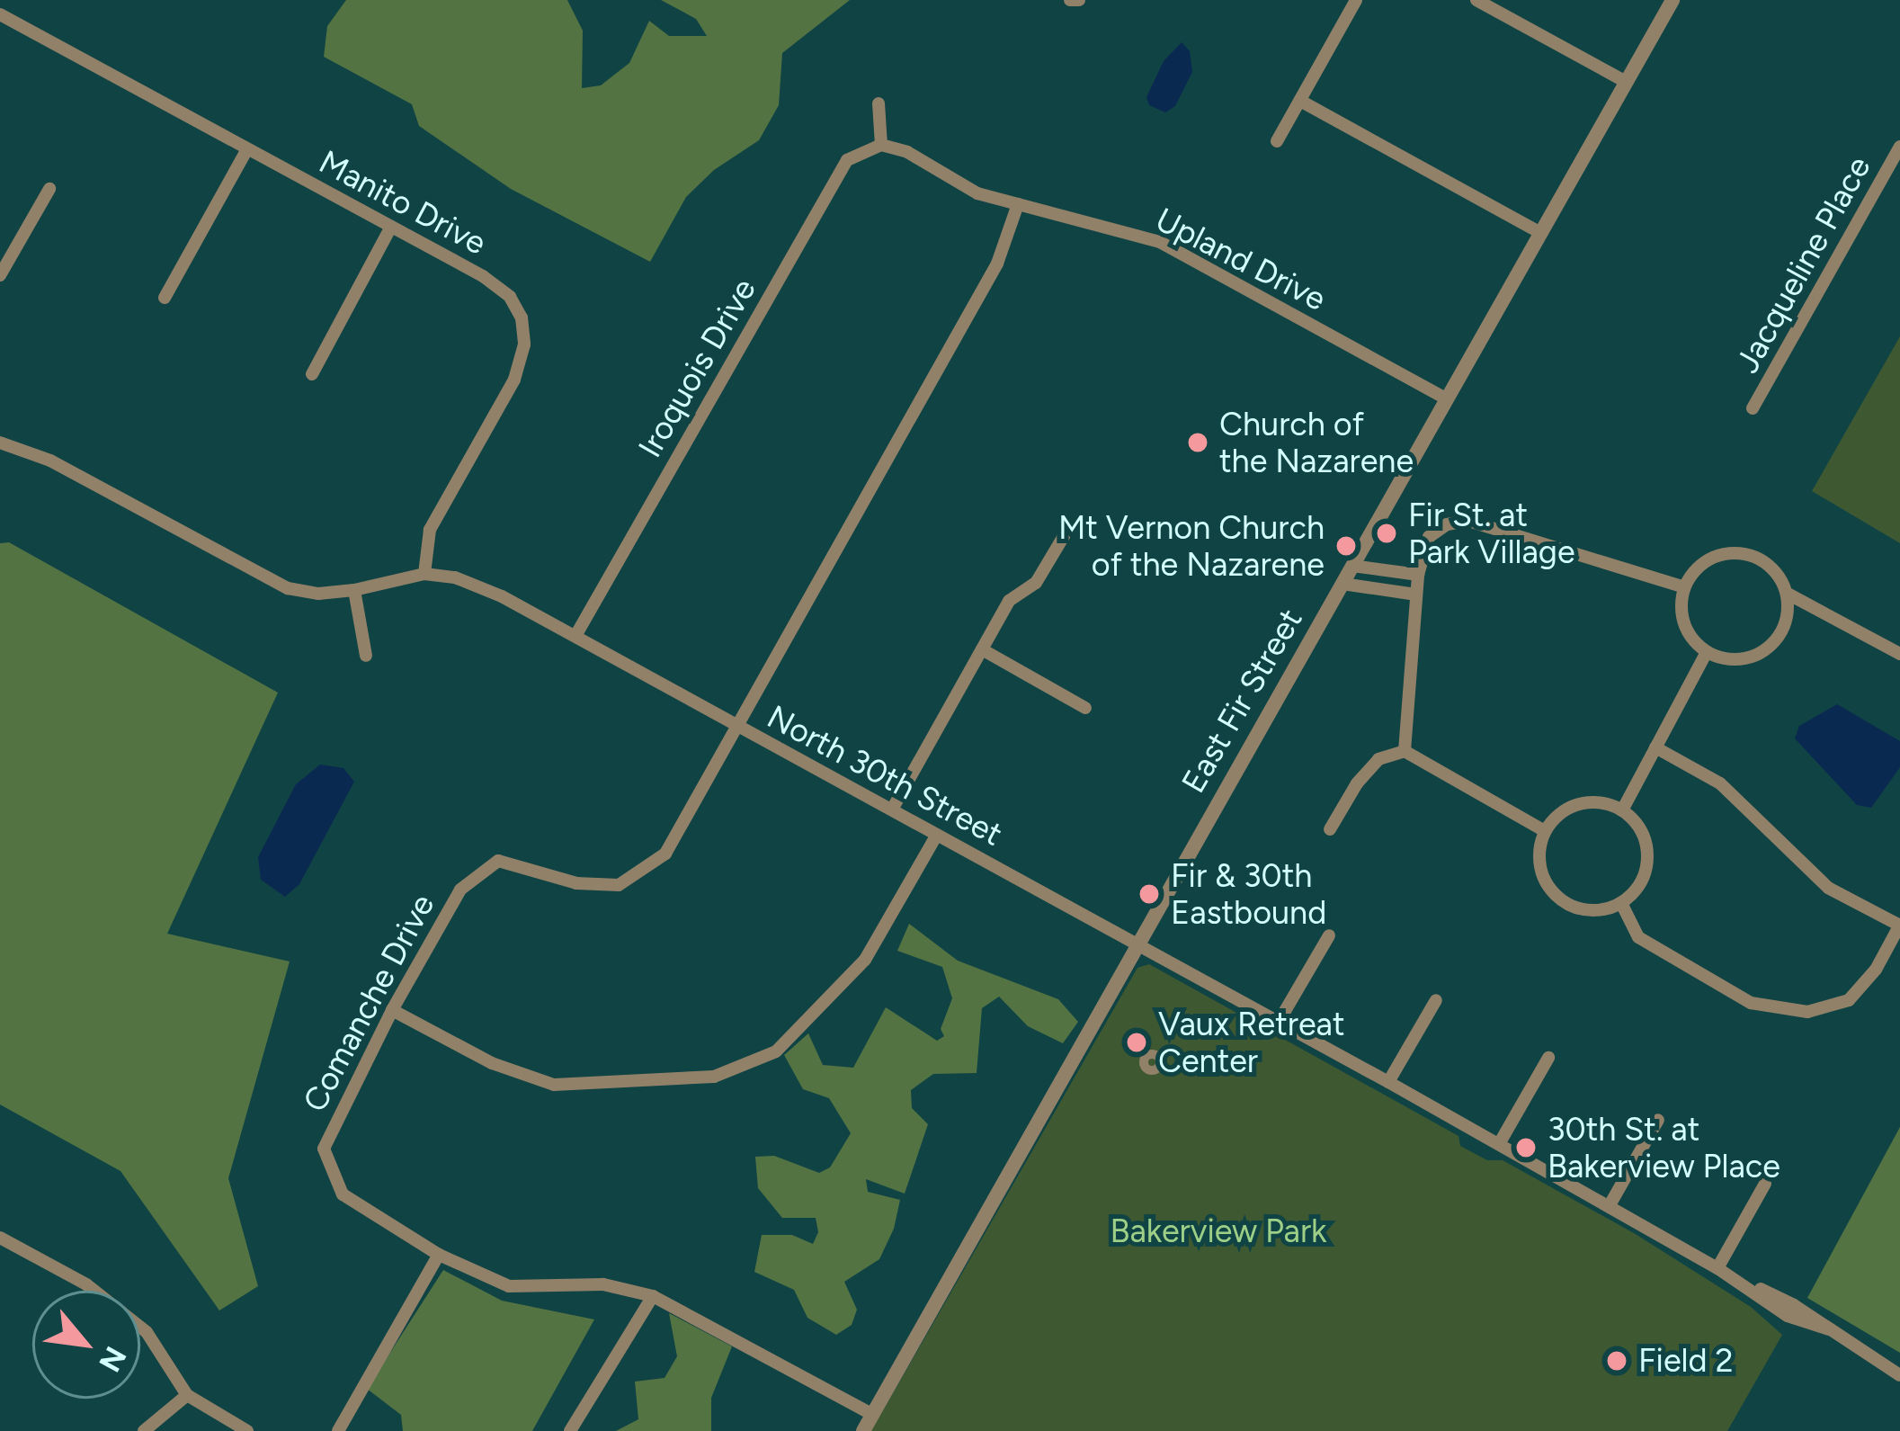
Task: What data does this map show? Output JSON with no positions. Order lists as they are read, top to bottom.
{
  "streets": {
    "street": [
      "Manito Drive",
      "Upland Drive",
      "Jacqueline Place",
      "Iroquois Drive",
      "East Fir Street",
      "North 30th Street",
      "Comanche Drive"
    ]
  },
  "crossings": [
    ["Manito Drive", "North 30th Street"],
    ["Upland Drive", "Iroquois Drive"],
    ["Upland Drive", "East Fir Street"],
    ["Upland Drive", "Comanche Drive"],
    ["Iroquois Drive", "North 30th Street"],
    ["East Fir Street", "North 30th Street"],
    ["East Fir Street", "Comanche Drive"],
    ["North 30th Street", "Comanche Drive"]
  ],
  "parks": ["Bakerview Park"],
  "places": [
    "Church of the Nazarene",
    "Fir St. at Park Village",
    "Mt Vernon Church of the Nazarene",
    "Fir & 30th Eastbound",
    "Vaux Retreat Center",
    "30th St. at Bakerview Place",
    "Field 2"
  ],
  "north": "bottom right"
}
